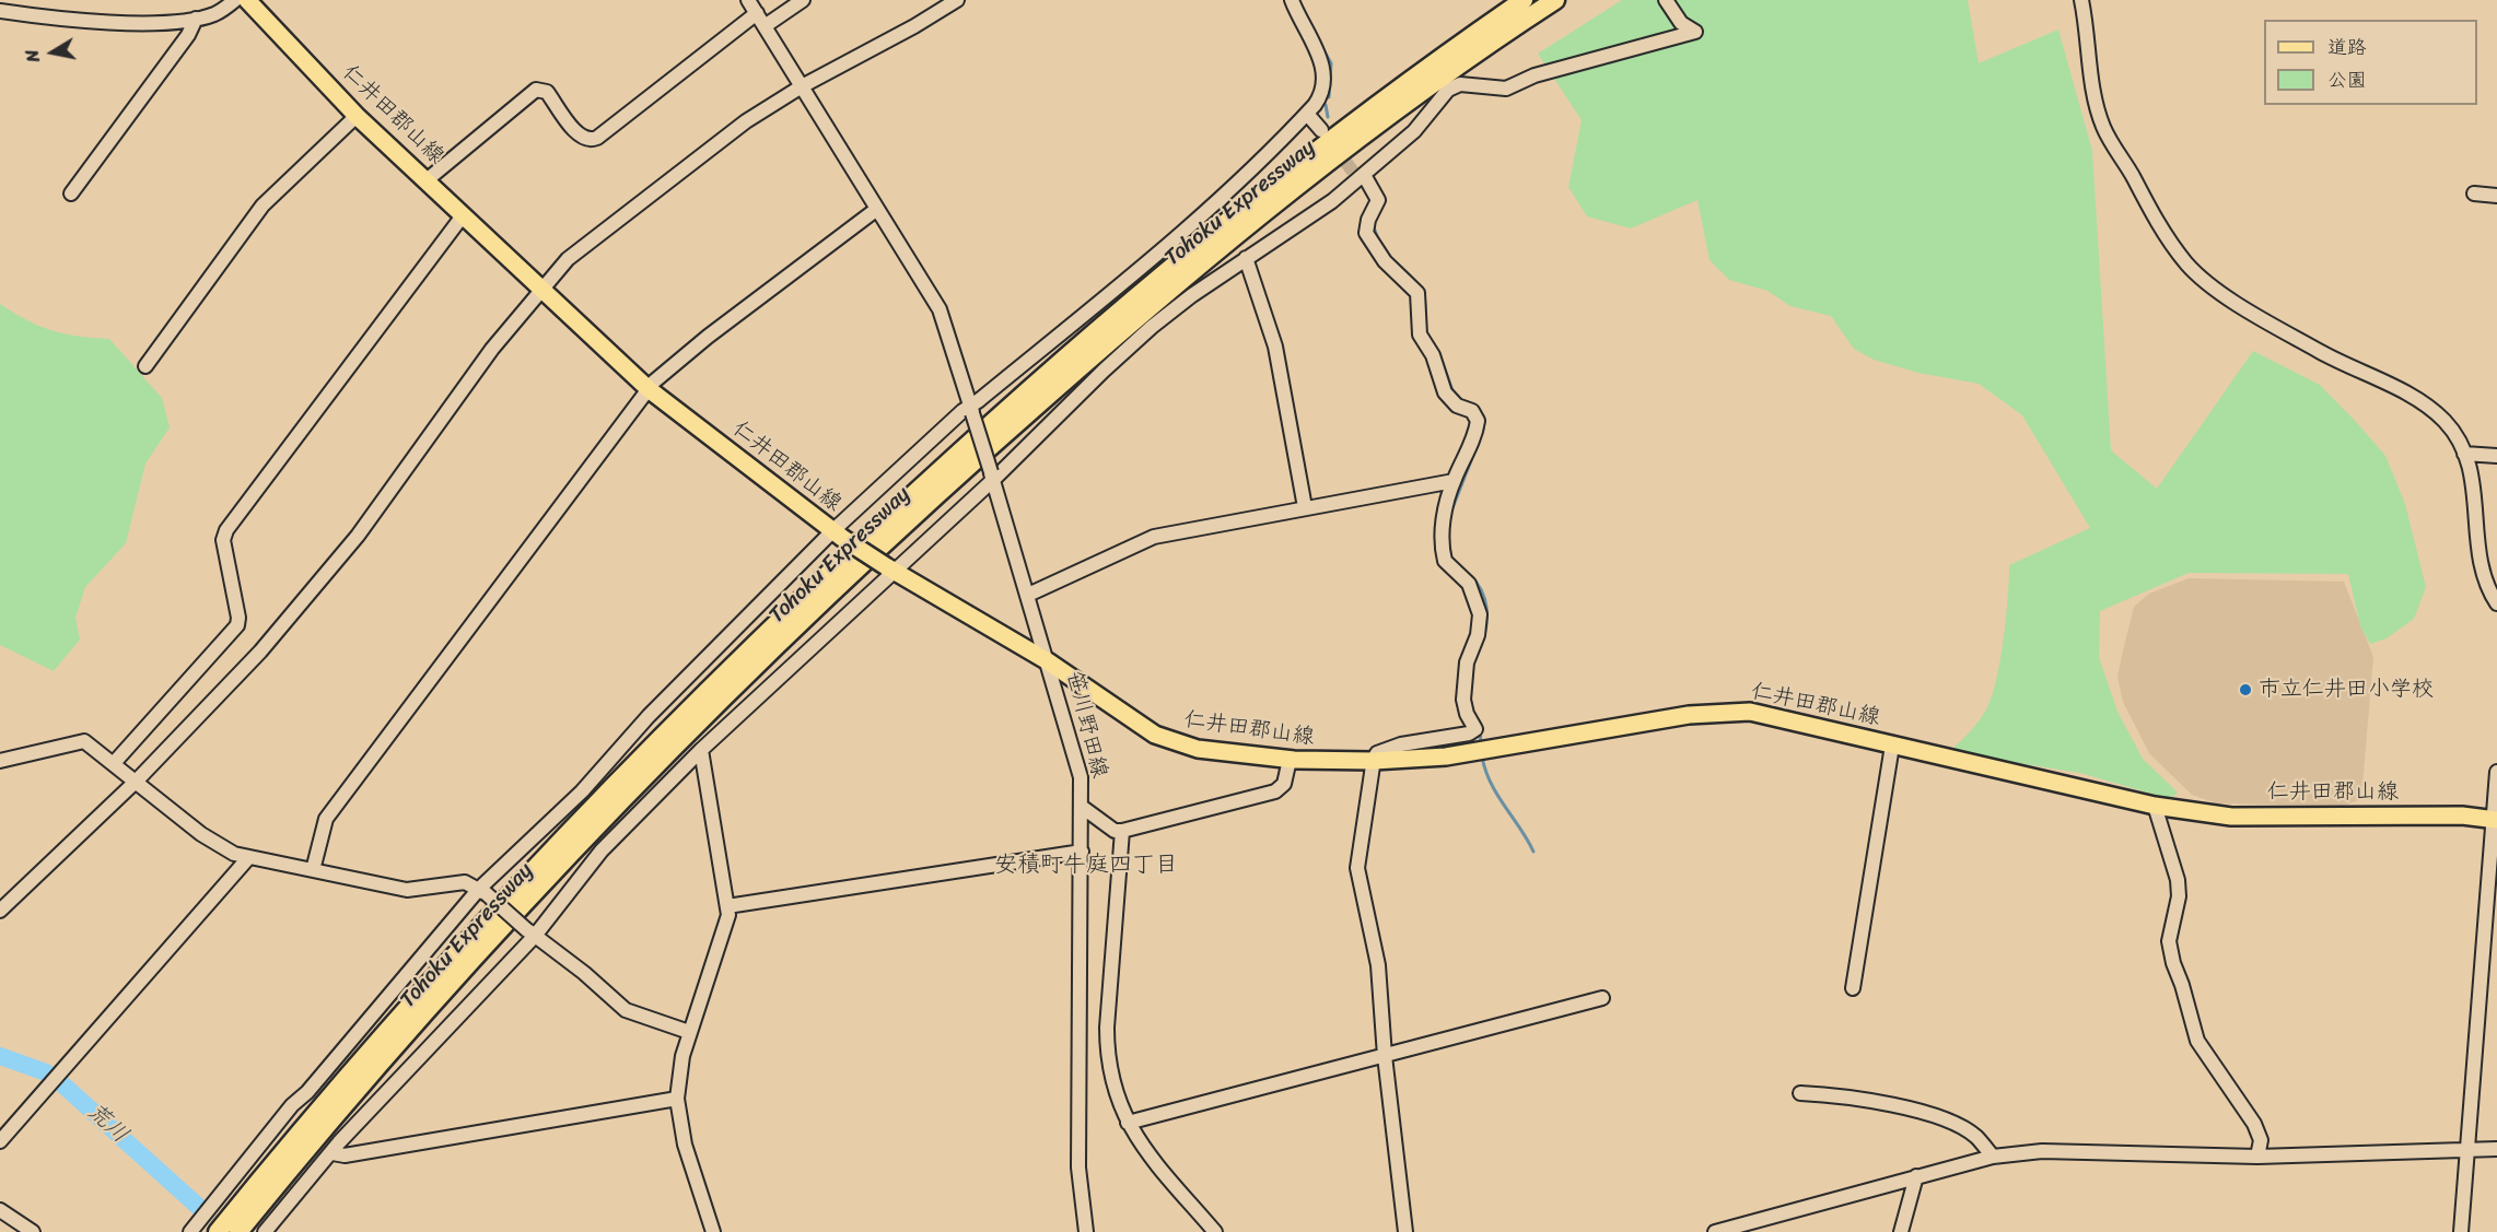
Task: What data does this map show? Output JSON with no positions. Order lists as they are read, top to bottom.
{
  "streets": {
    "highway": ["Tohoku Expressway"],
    "main road": ["仁井田郡山線"],
    "street": ["笹川野田線"]
  },
  "crossings": [
    ["仁井田郡山線", "笹川野田線"]
  ],
  "districts": ["安積町牛庭四丁目"],
  "water": ["荒川"],
  "places": ["市立仁井田小学校"],
  "legend": ["道路", "公園"],
  "north": "left"
}
